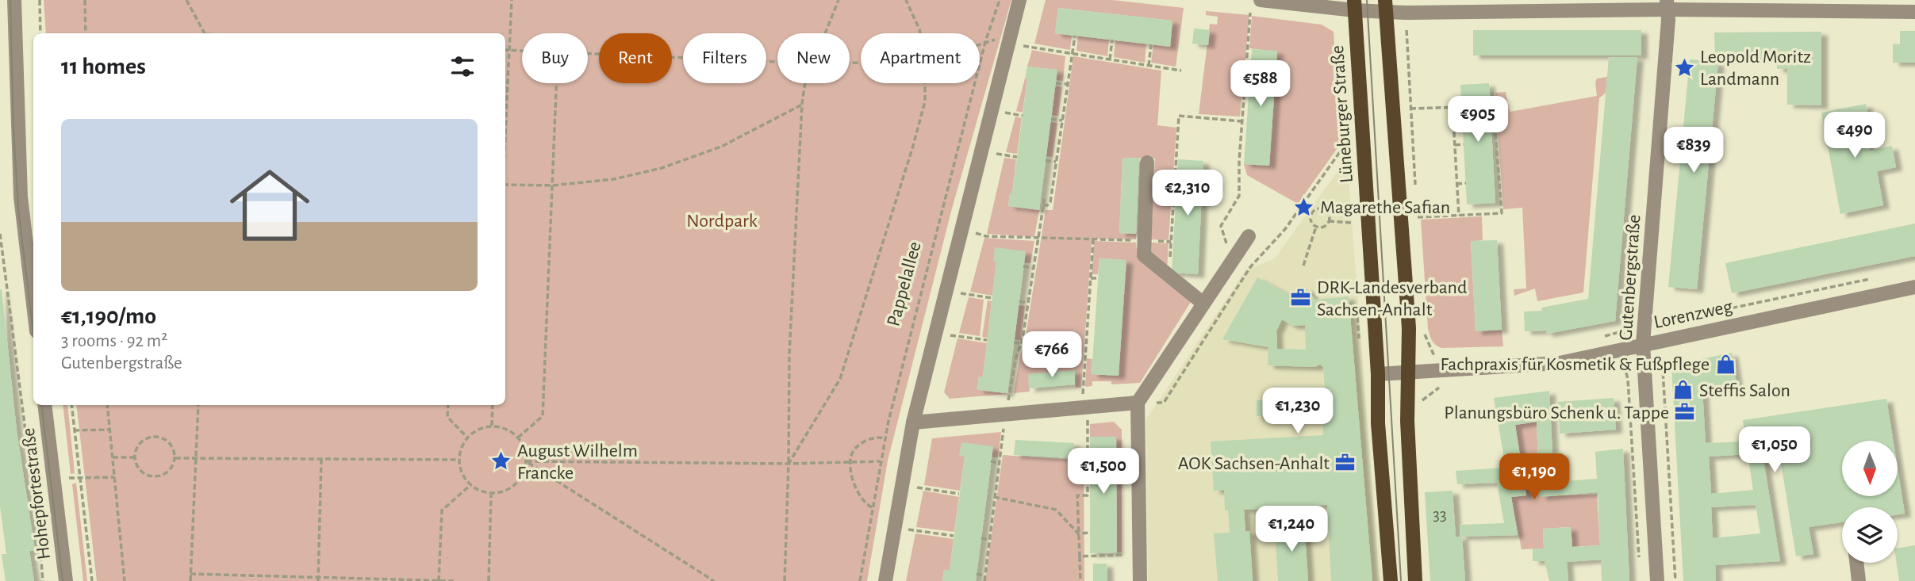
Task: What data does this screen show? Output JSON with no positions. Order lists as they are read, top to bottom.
{
  "streets": {
    "main road": ["Lüneburger Straße"],
    "street": ["Gutenbergstraße", "Lorenzweg", "Hohepfortestraße"],
    "path": ["Pappelallee"]
  },
  "crossings": [
    ["Lüneburger Straße", "Lorenzweg"],
    ["Gutenbergstraße", "Lorenzweg"]
  ],
  "parks": ["Nordpark"],
  "places": {
    "place": ["Leopold Moritz Landmann", "Magarethe Safian", "August Wilhelm Francke"],
    "office": ["DRK-Landesverband Sachsen-Anhalt", "Planungsbüro Schenk u. Tappe", "AOK Sachsen-Anhalt"],
    "shop": ["Fachpraxis für Kosmetik & Fußpflege", "Steffis Salon"]
  },
  "house_numbers": ["33"],
  "north": "bottom",
  "page": {
    "chip": [
      "Buy",
      "Rent",
      "Filters",
      "New",
      "Apartment"
    ],
    "heading": "11 homes",
    "price": [
      "€588",
      "€905",
      "€490",
      "€839",
      "€2,310",
      "€766",
      "€1,230",
      "€1,050",
      "€1,500",
      "€1,190",
      "€1,240"
    ],
    "list": [
      {
        "name": "€1,190/mo",
        "note": "3 rooms · 92 m² · Gutenbergstraße"
      }
    ]
  }
}
